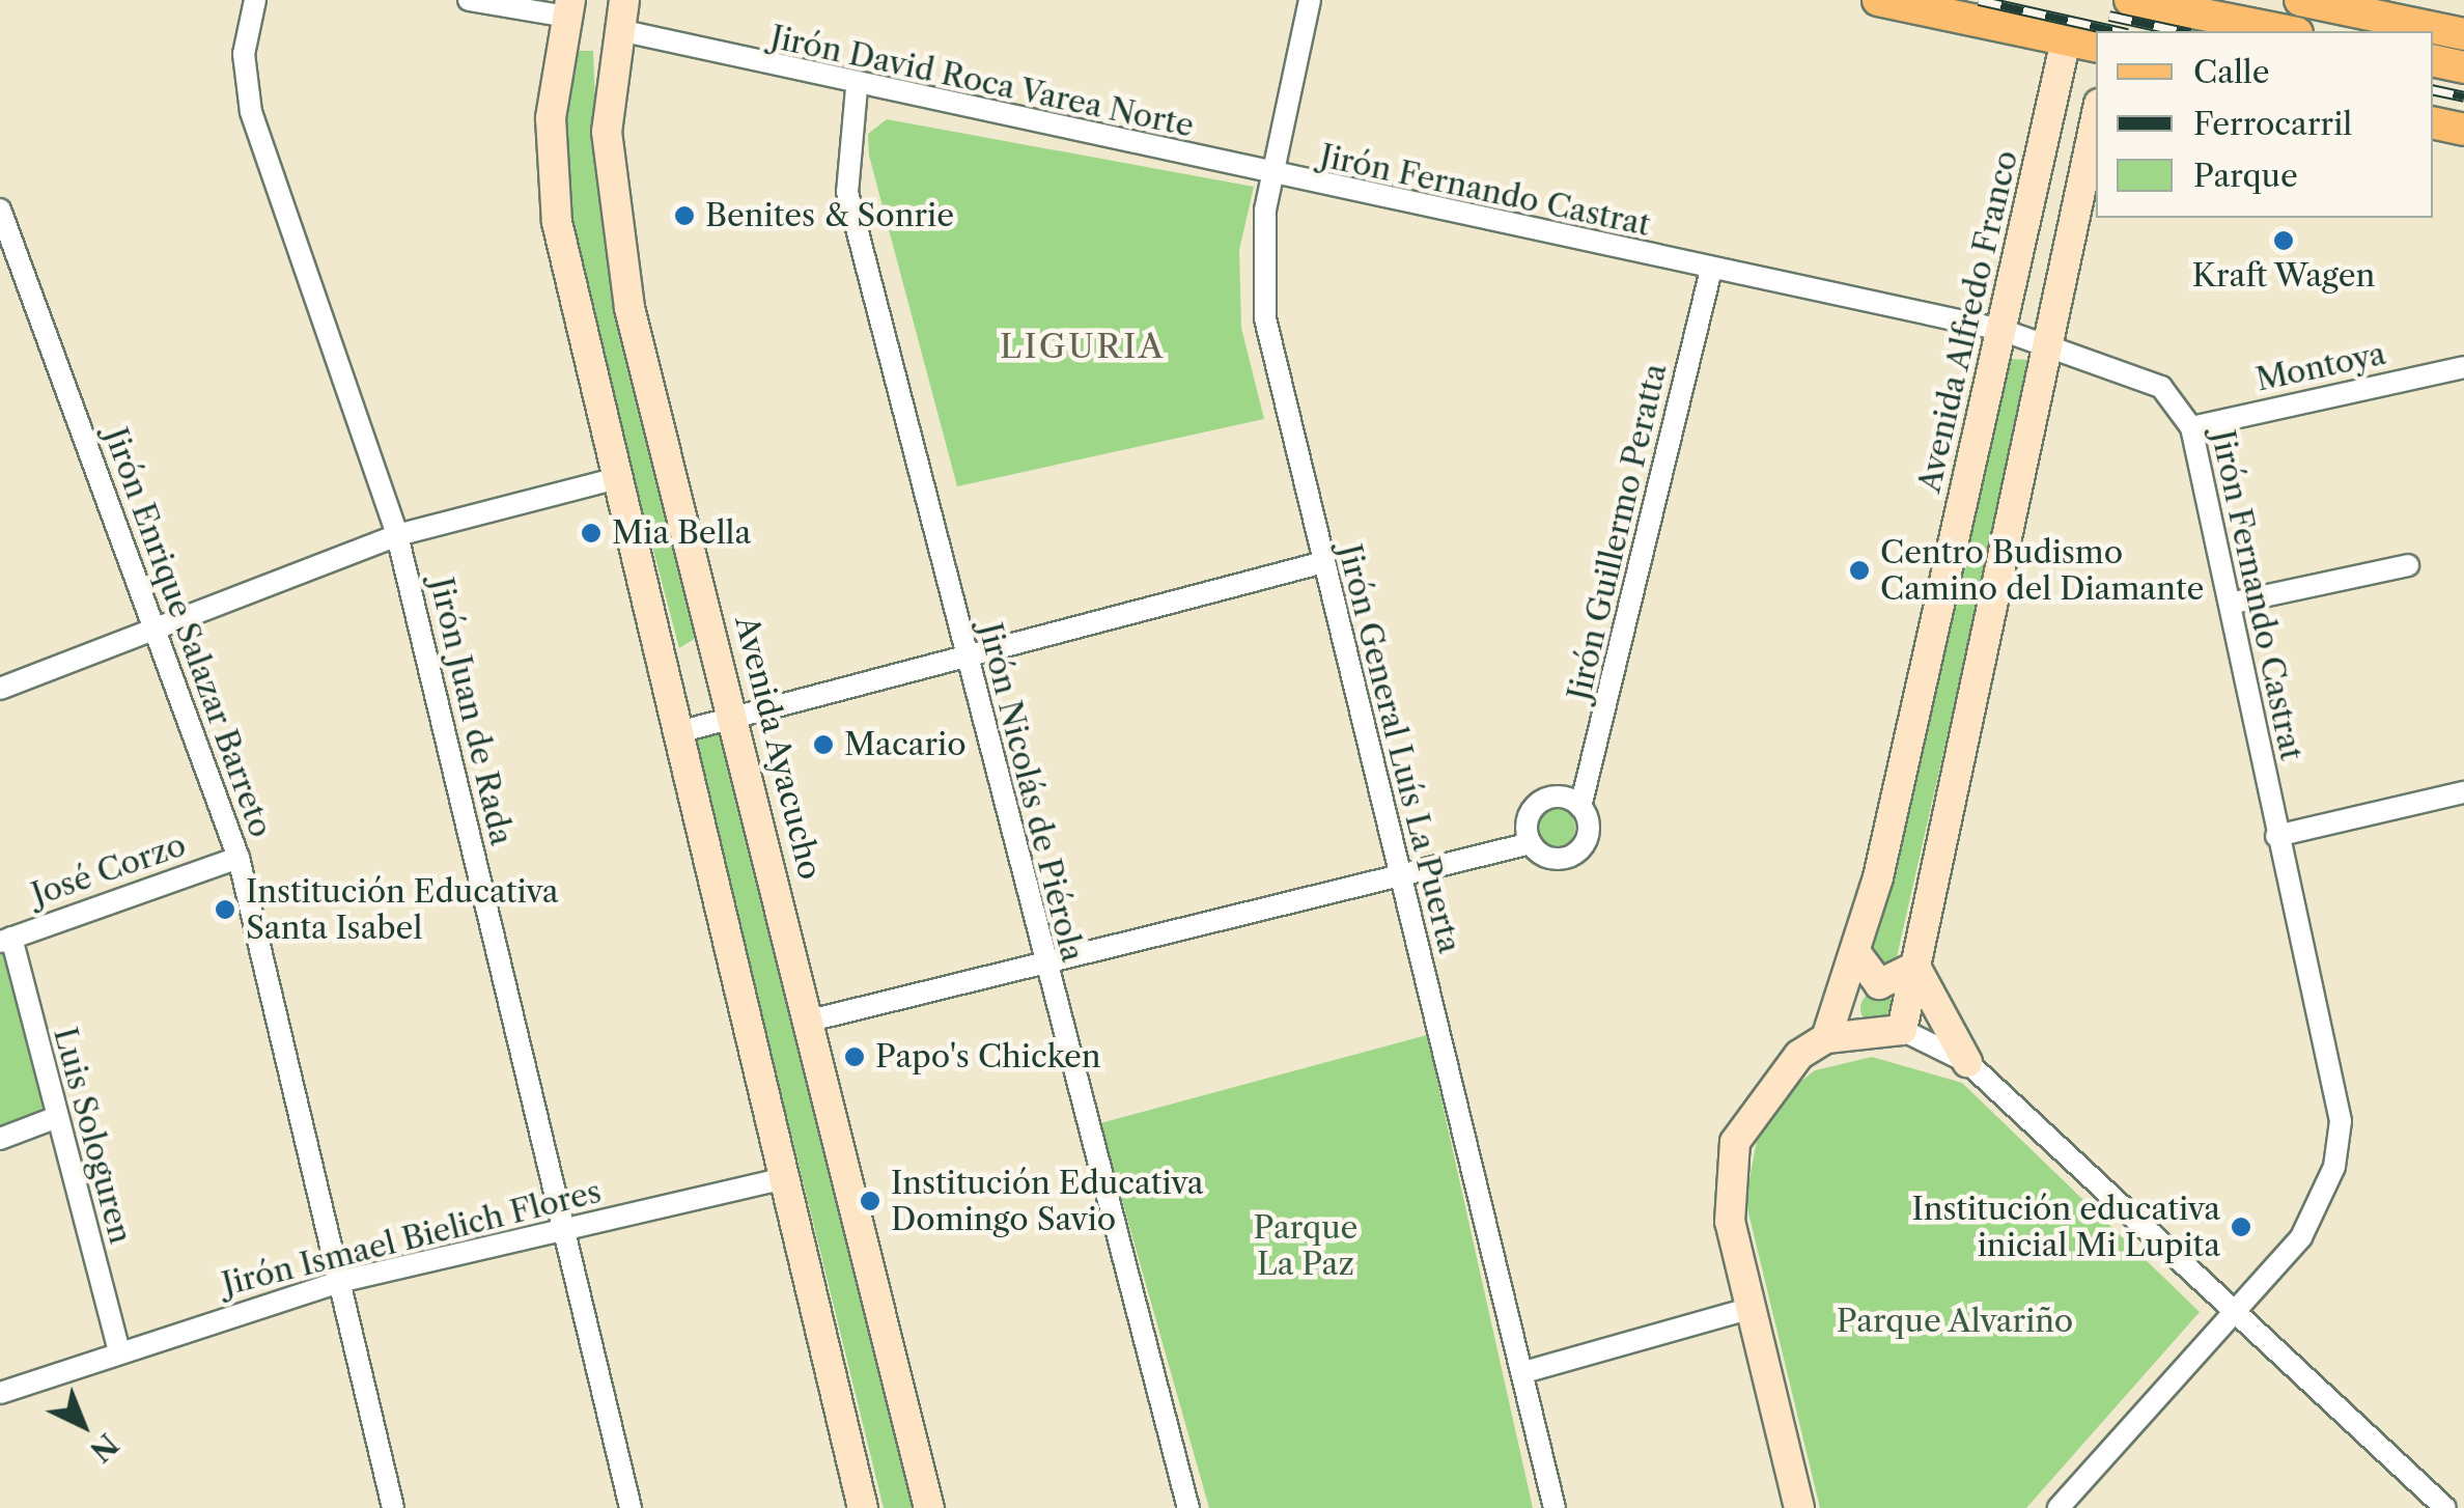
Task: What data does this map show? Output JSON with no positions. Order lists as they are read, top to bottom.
{
  "streets": {
    "main road": ["Avenida Alfredo Franco", "Avenida Ayacucho"],
    "street": [
      "Jirón David Roca Varea Norte",
      "Jirón Fernando Castrat",
      "Montoya",
      "Jirón Guillermo Peratta",
      "Jirón Enrique Salazar Barreto",
      "Jirón Juan de Rada",
      "Jirón General Luís La Puerta",
      "Jirón Nicolás de Piérola",
      "José Corzo",
      "Luis Sologuren",
      "Jirón Ismael Bielich Flores"
    ]
  },
  "crossings": [
    ["Jirón David Roca Varea Norte", "Jirón Fernando Castrat"],
    ["Jirón David Roca Varea Norte", "Avenida Ayacucho"],
    ["Jirón David Roca Varea Norte", "Jirón General Luís La Puerta"],
    ["Jirón David Roca Varea Norte", "Jirón Nicolás de Piérola"],
    ["Jirón Fernando Castrat", "Avenida Alfredo Franco"],
    ["Jirón Fernando Castrat", "Montoya"],
    ["Jirón Fernando Castrat", "Jirón Guillermo Peratta"],
    ["Jirón Fernando Castrat", "Jirón General Luís La Puerta"],
    ["Jirón Enrique Salazar Barreto", "José Corzo"],
    ["Jirón Enrique Salazar Barreto", "Jirón Ismael Bielich Flores"],
    ["Jirón Juan de Rada", "Jirón Ismael Bielich Flores"],
    ["José Corzo", "Luis Sologuren"],
    ["Luis Sologuren", "Jirón Ismael Bielich Flores"]
  ],
  "districts": ["LIGURIA"],
  "parks": ["Parque La Paz", "Parque Alvariño"],
  "places": [
    "Benites & Sonrie",
    "Kraft Wagen",
    "Mia Bella",
    "Centro Budismo Camino del Diamante",
    "Macario",
    "Institución Educativa Santa Isabel",
    "Papo's Chicken",
    "Institución Educativa Domingo Savio",
    "Institución educativa inicial Mi Lupita"
  ],
  "legend": ["Calle", "Ferrocarril", "Parque"],
  "north": "bottom right"
}
